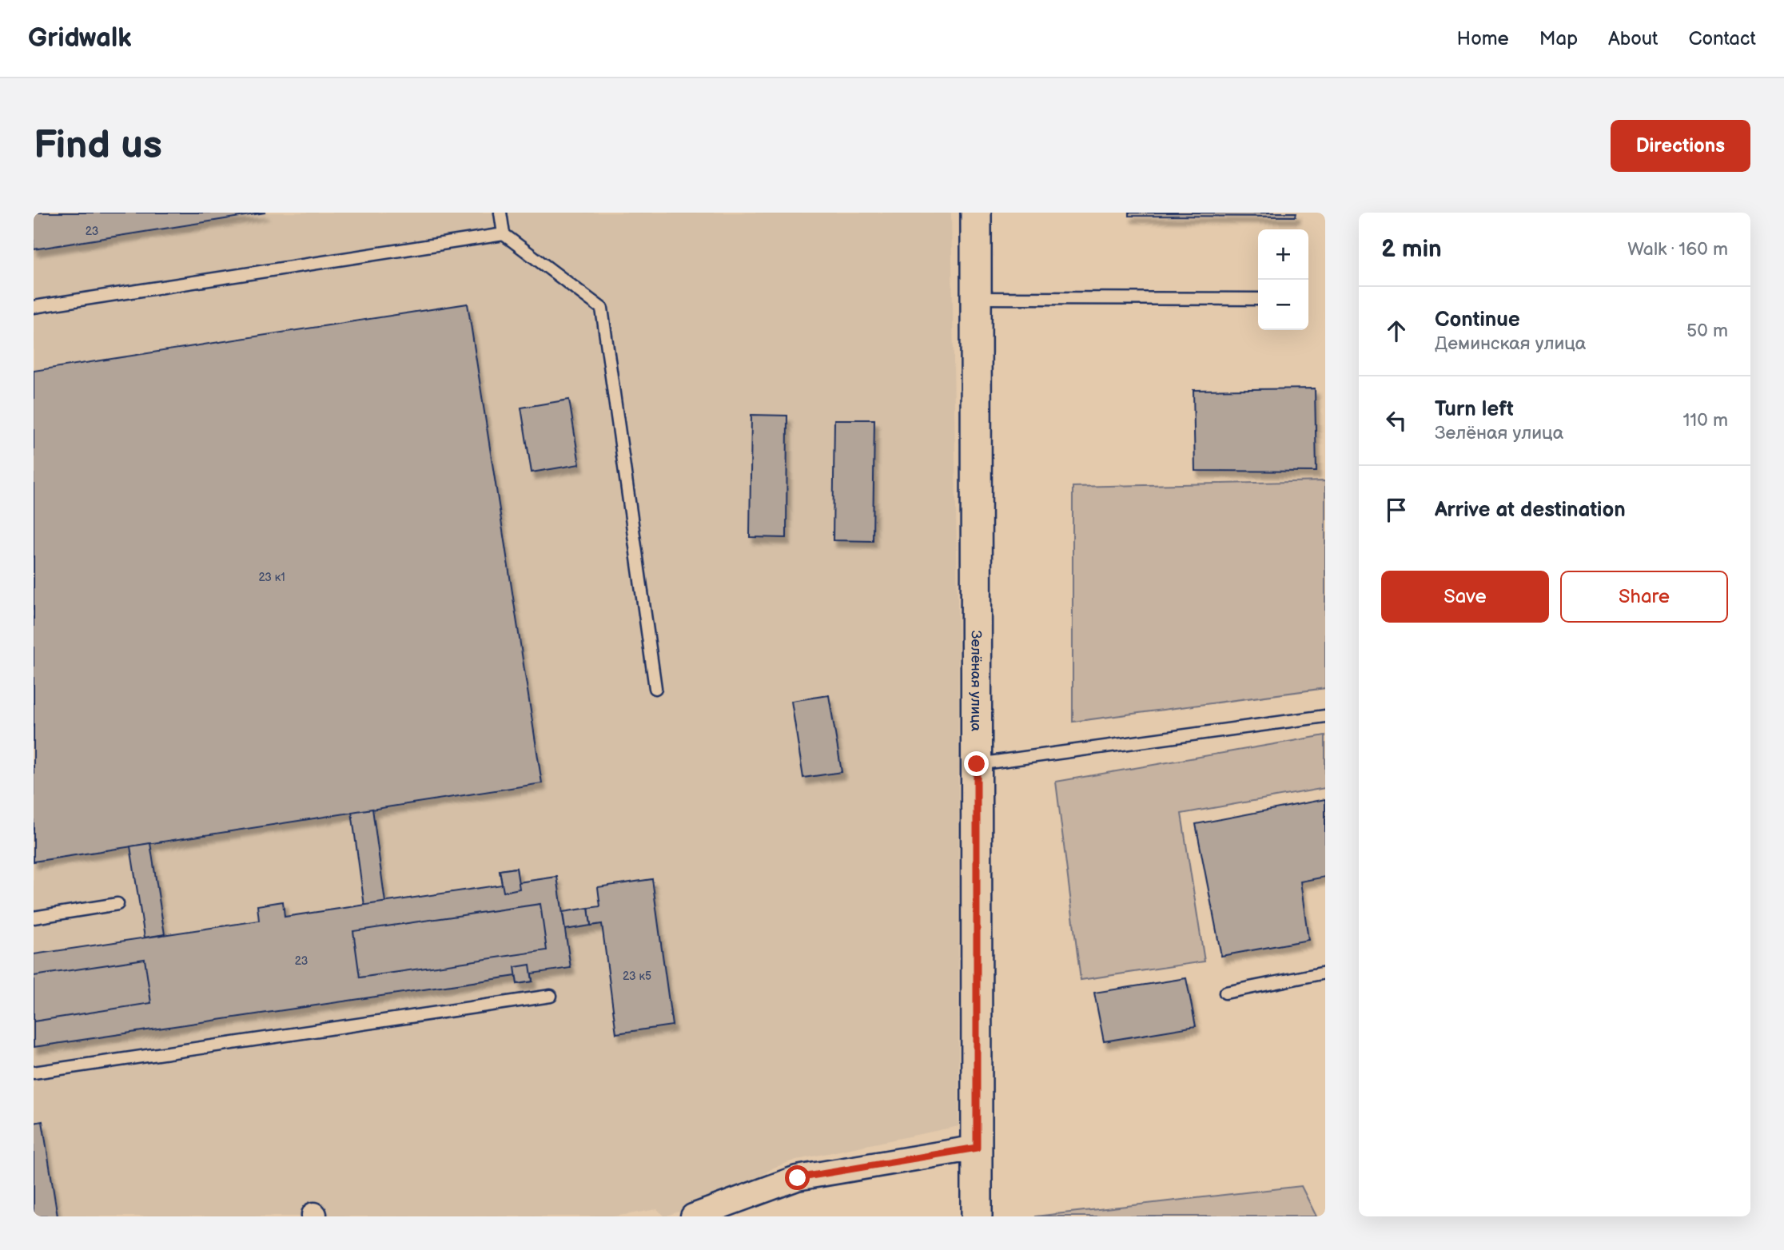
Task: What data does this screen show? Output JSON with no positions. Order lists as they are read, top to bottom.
{
  "streets": {
    "street": ["Зелёная улица"]
  },
  "house_numbers": [
    "23",
    "23 к1",
    "23",
    "23 к5"
  ],
  "page": {
    "header": "Gridwalk",
    "nav": [
      "Home",
      "Map",
      "About",
      "Contact"
    ],
    "buttons": [
      "Directions",
      ["Save", "Share"]
    ],
    "title": "Find us",
    "heading": ["2 min", "Walk · 160 m"],
    "map_buttons": ["+", "−"],
    "list": [
      ["Continue", "Деминская улица", "50 m"],
      ["Turn left", "Зелёная улица", "110 m"],
      "Arrive at destination"
    ]
  }
}
